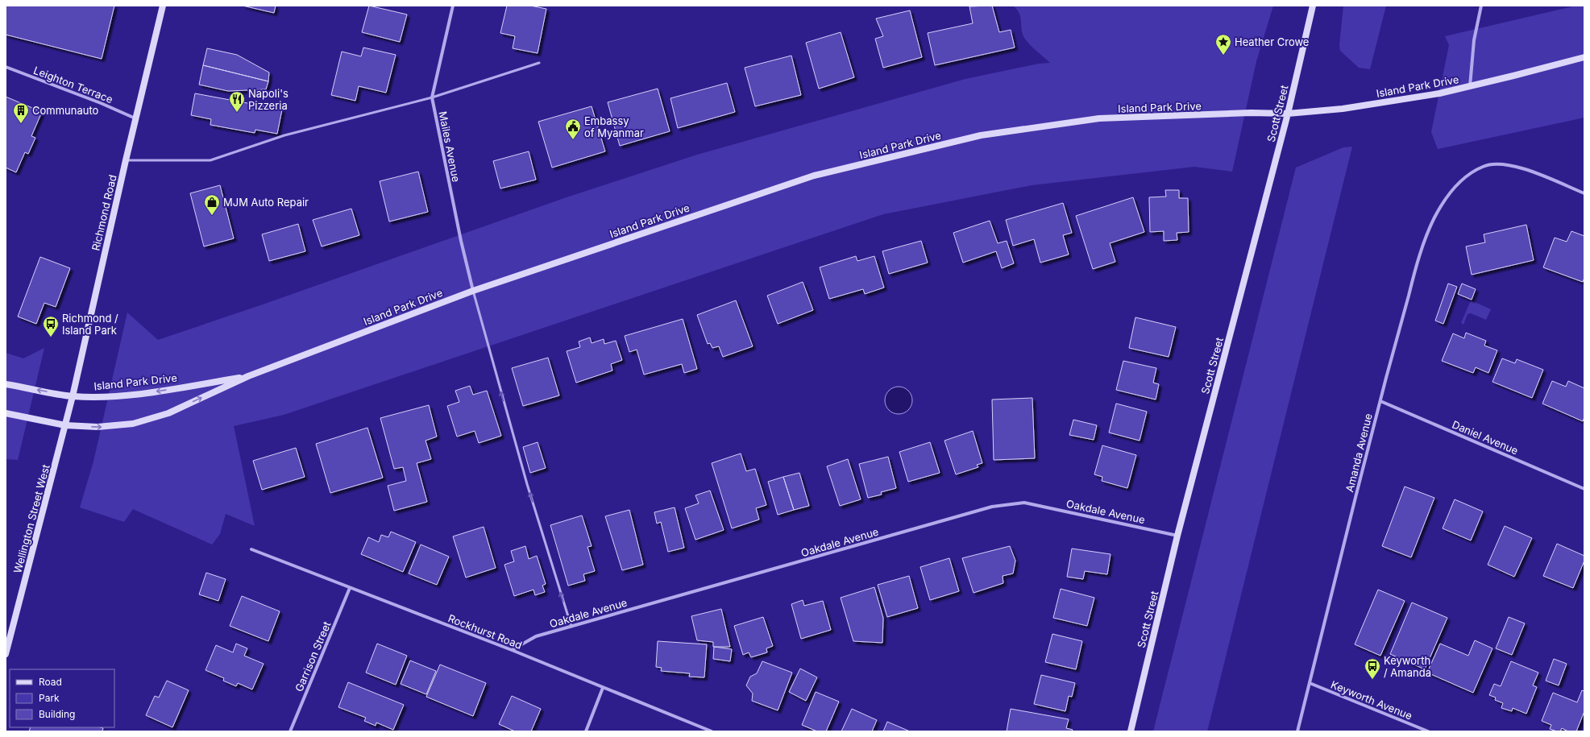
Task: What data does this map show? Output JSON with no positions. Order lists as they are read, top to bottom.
{
  "streets": {
    "main road": [
      "Island Park Drive",
      "Scott Street",
      "Richmond Road",
      "Wellington Street West"
    ],
    "street": [
      "Leighton Terrace",
      "Mailes Avenue",
      "Daniel Avenue",
      "Amanda Avenue",
      "Oakdale Avenue",
      "Rockhurst Road",
      "Garrison Street",
      "Keyworth Avenue"
    ]
  },
  "crossings": [
    ["Leighton Terrace", "Richmond Road"],
    ["Island Park Drive", "Scott Street"],
    ["Island Park Drive", "Mailes Avenue"],
    ["Island Park Drive", "Richmond Road"],
    ["Island Park Drive", "Wellington Street West"],
    ["Scott Street", "Oakdale Avenue"],
    ["Richmond Road", "Wellington Street West"],
    ["Daniel Avenue", "Amanda Avenue"],
    ["Amanda Avenue", "Keyworth Avenue"],
    ["Oakdale Avenue", "Rockhurst Road"],
    ["Rockhurst Road", "Garrison Street"]
  ],
  "places": {
    "place": ["Heather Crowe"],
    "restaurant": ["Napoli's Pizzeria"],
    "building": ["Communauto"],
    "public building": ["Embassy of Myanmar"],
    "shop": ["MJM Auto Repair"],
    "bus stop": ["Richmond / Island Park", "Keyworth / Amanda"]
  },
  "legend": ["Road", "Park", "Building"]
}
